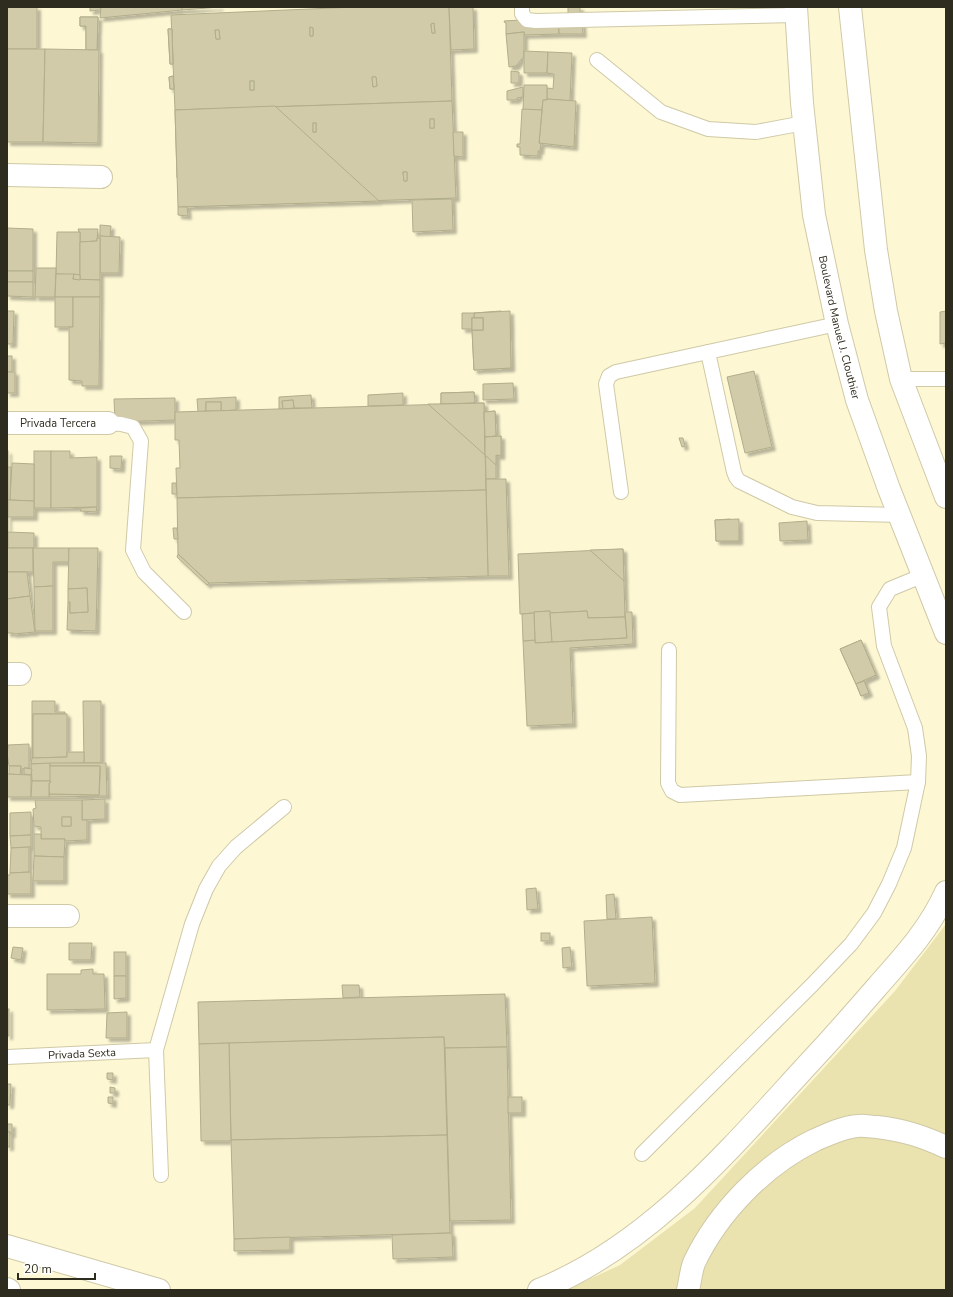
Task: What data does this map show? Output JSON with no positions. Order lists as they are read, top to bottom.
{
  "streets": {
    "main road": ["Boulevard Manuel J. Clouthier", "Privada Tercera"],
    "lane": ["Privada Sexta"]
  },
  "scale_bar": "20 m"
}
